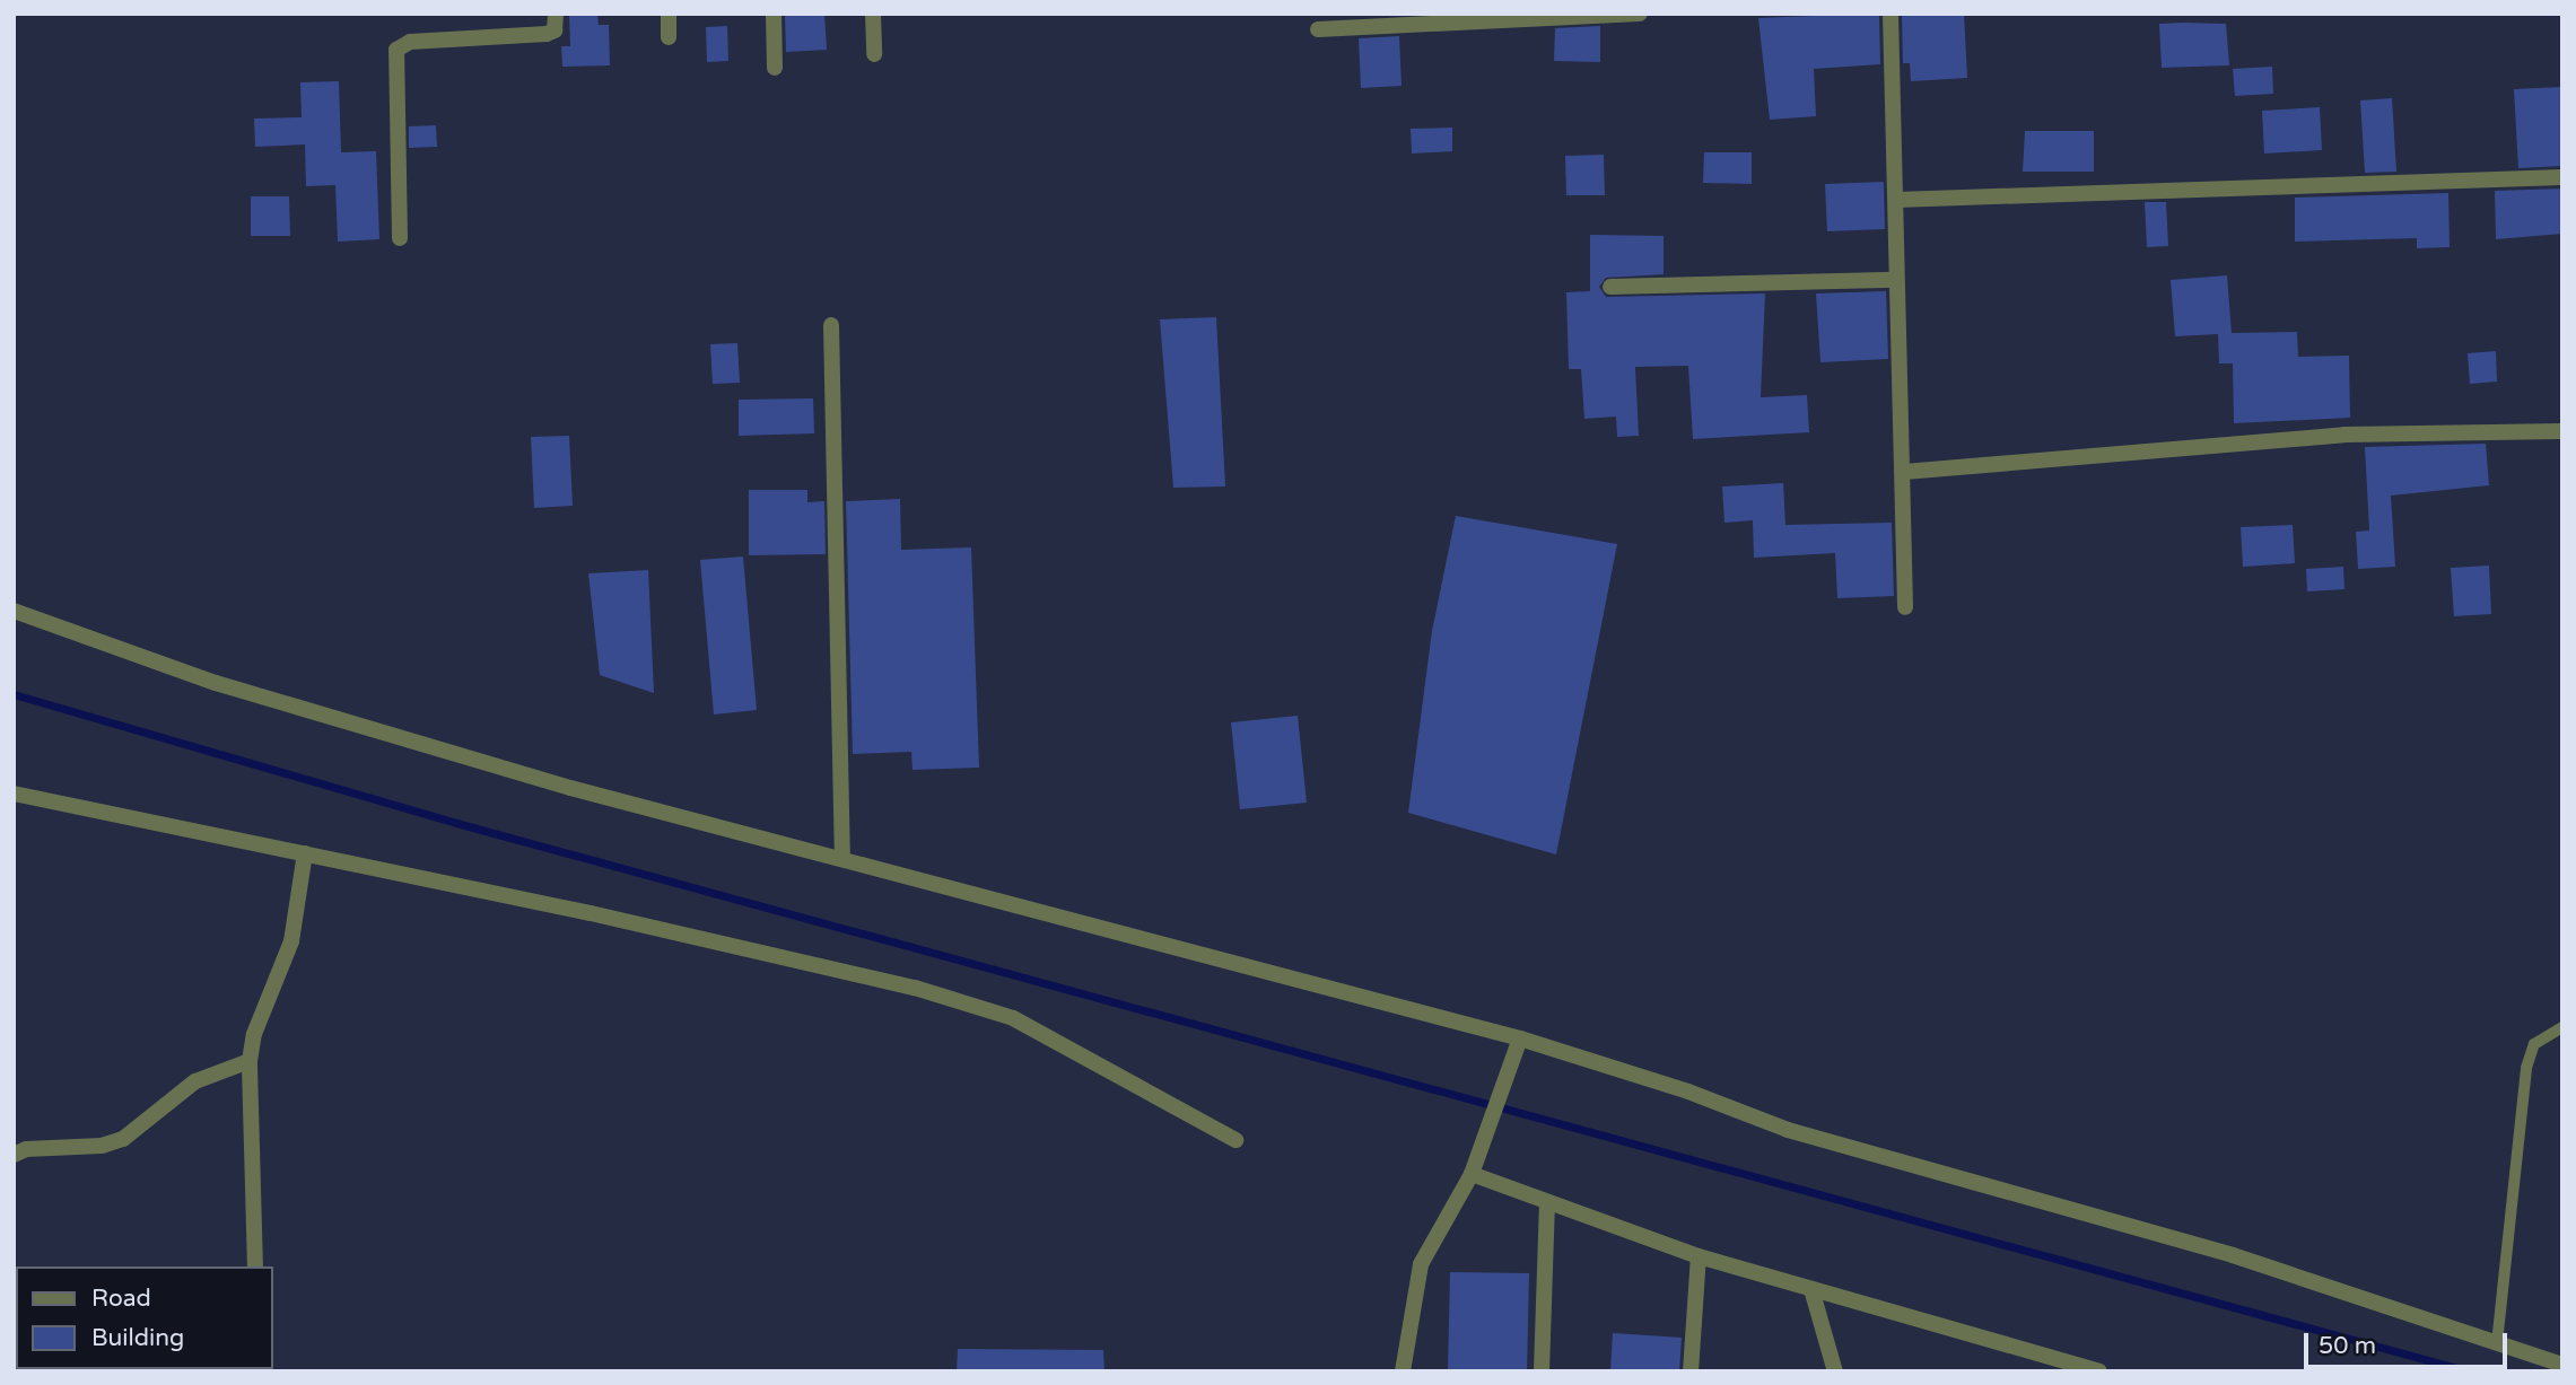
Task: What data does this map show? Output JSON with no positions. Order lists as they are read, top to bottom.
{
  "legend": ["Road", "Building"],
  "scale_bar": "50 m"
}
